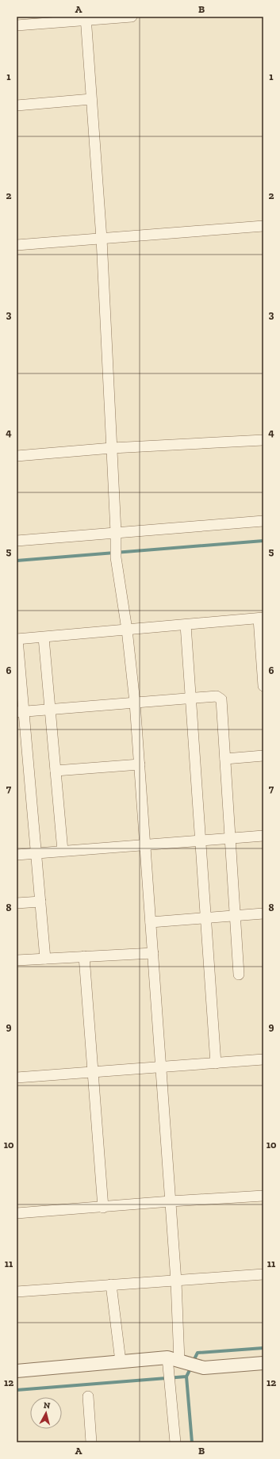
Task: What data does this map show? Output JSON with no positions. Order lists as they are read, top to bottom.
{
  "north": "top",
  "grid": {
    "columns": ["A", "B"],
    "rows": [
      "1",
      "2",
      "3",
      "4",
      "5",
      "6",
      "7",
      "8",
      "9",
      "10",
      "11",
      "12"
    ]
  }
}
